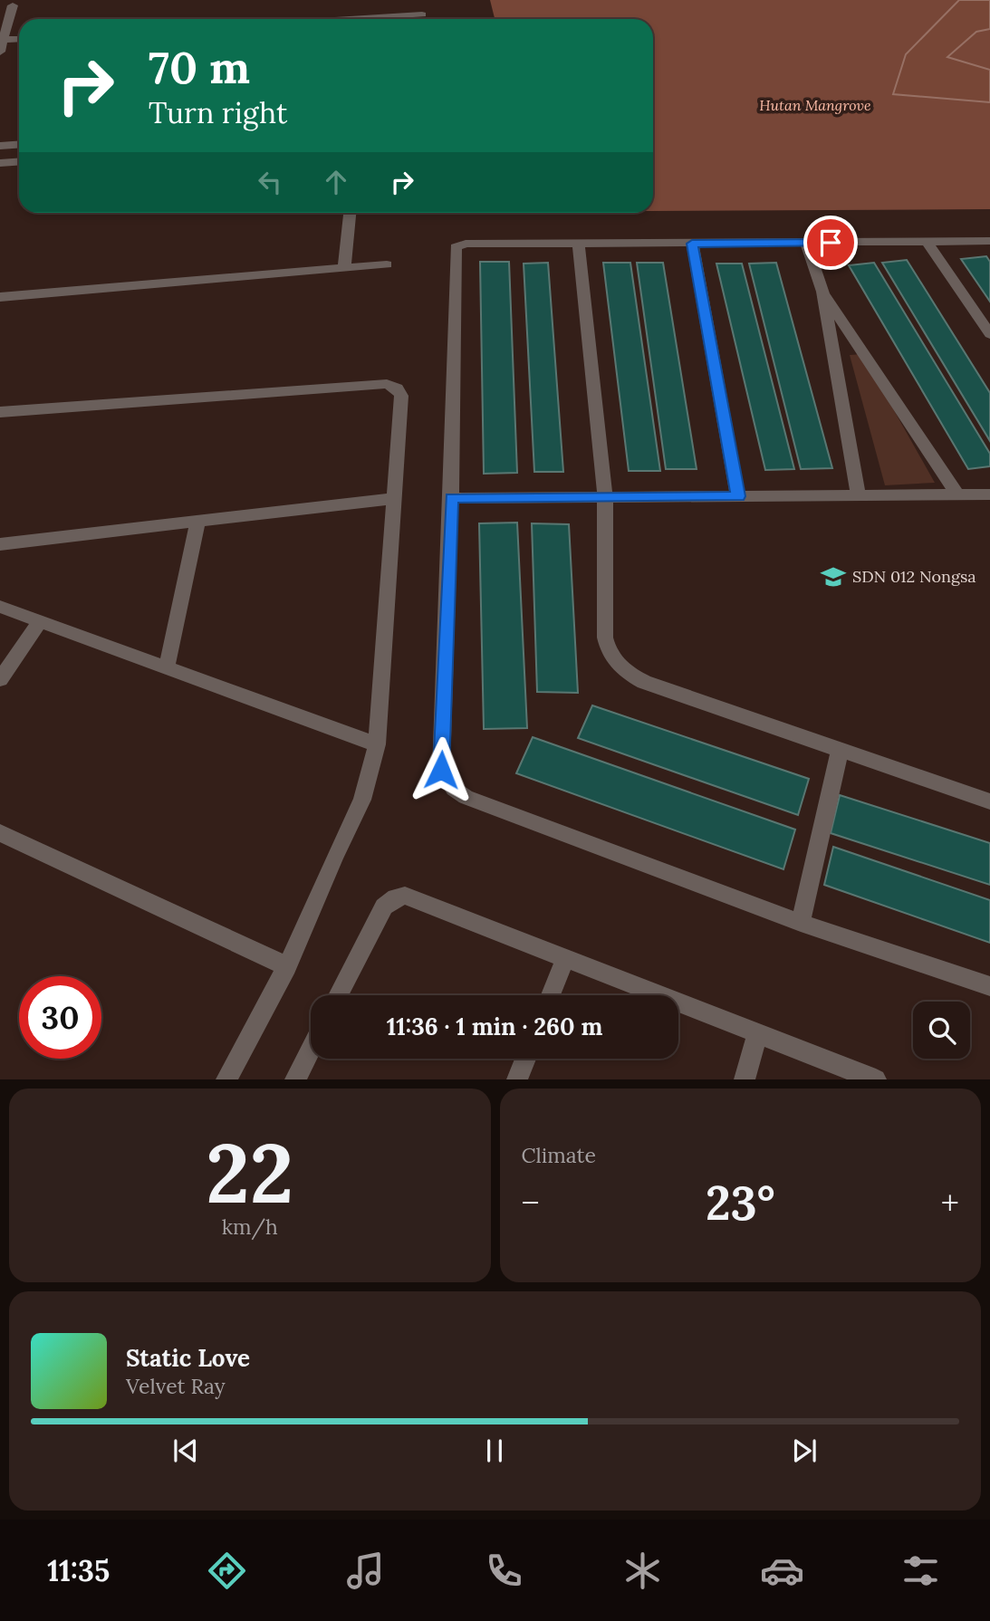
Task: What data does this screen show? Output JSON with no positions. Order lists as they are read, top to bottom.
{
  "parks": ["Hutan Mangrove"],
  "places": {
    "school or university": ["SDN 012 Nongsa"]
  },
  "page": {
    "turn": ["70 m", "Turn right"],
    "limit": "30",
    "trip": "11:36 · 1 min · 260 m",
    "tile": [
      ["22", "km/h"],
      "Climate"
    ],
    "heat": ["−", "23°", "+"],
    "song": ["Static Love", "Velvet Ray"],
    "tabs": "11:35"
  }
}
